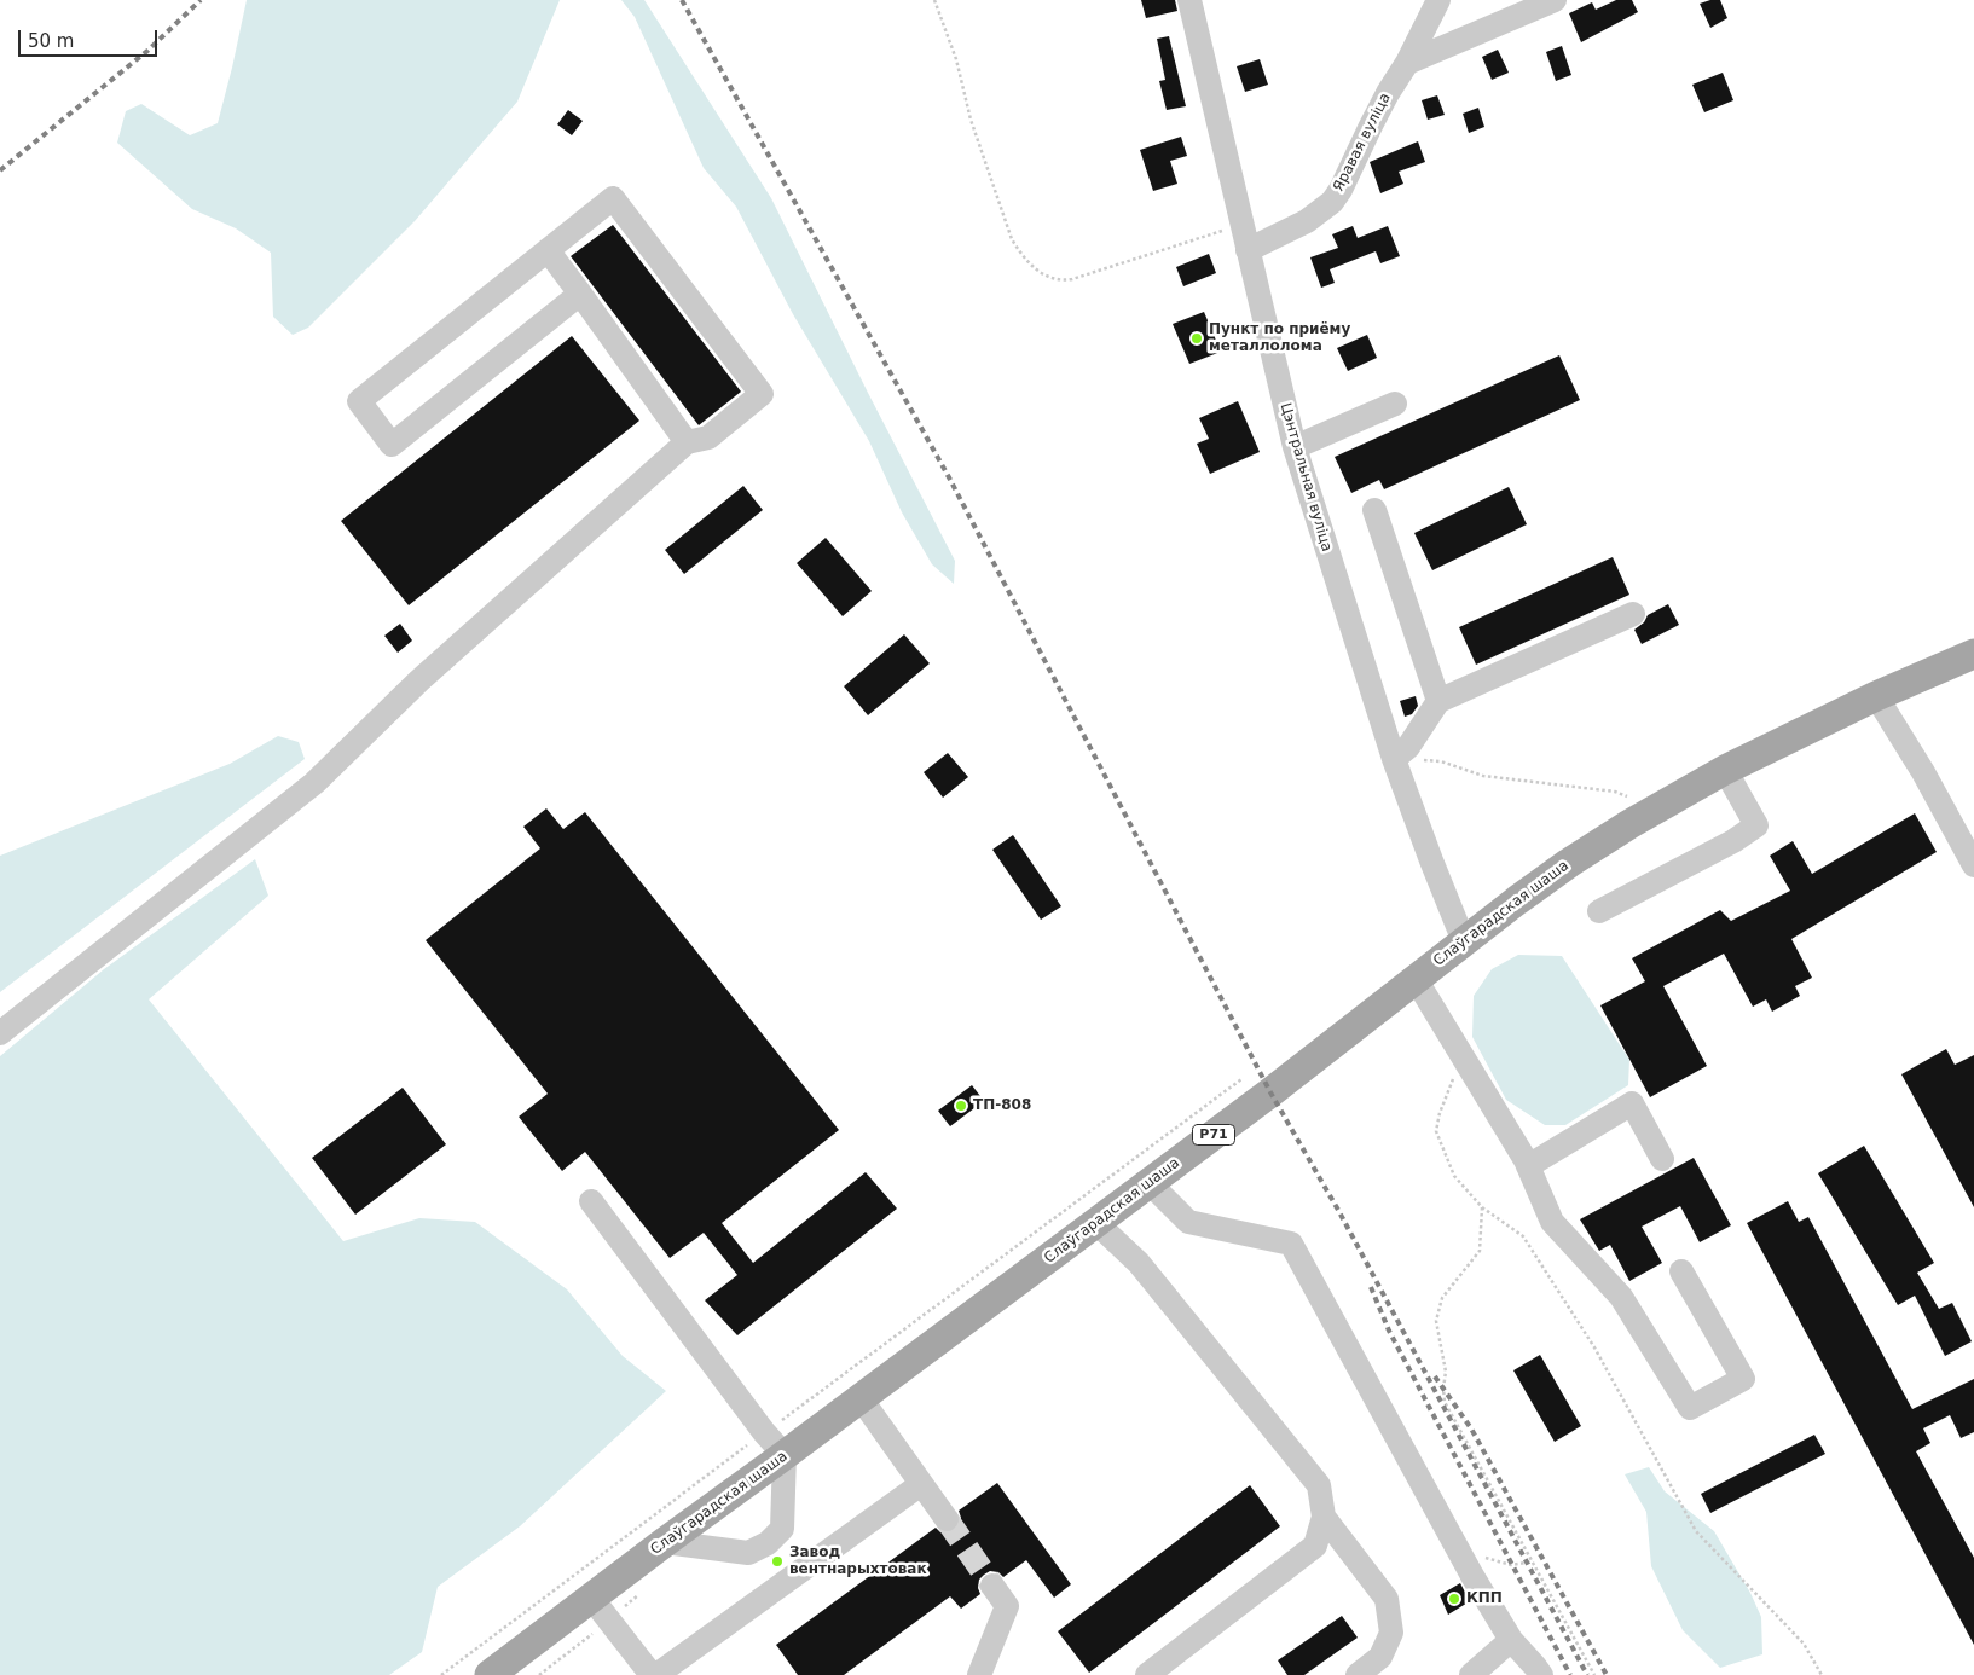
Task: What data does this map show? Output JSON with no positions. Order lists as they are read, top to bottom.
{
  "streets": {
    "main road": ["Слаўгарадская шаша", "Р71"],
    "street": ["Яравая вуліца", "Цэнтральная вуліца"]
  },
  "crossings": [
    ["Яравая вуліца", "Цэнтральная вуліца"],
    ["Цэнтральная вуліца", "Слаўгарадская шаша"]
  ],
  "places": [
    "Пункт по приёму металлолома",
    "ТП-808",
    "Завод вентнарыхтовак",
    "КПП"
  ],
  "scale_bar": "50 m"
}
